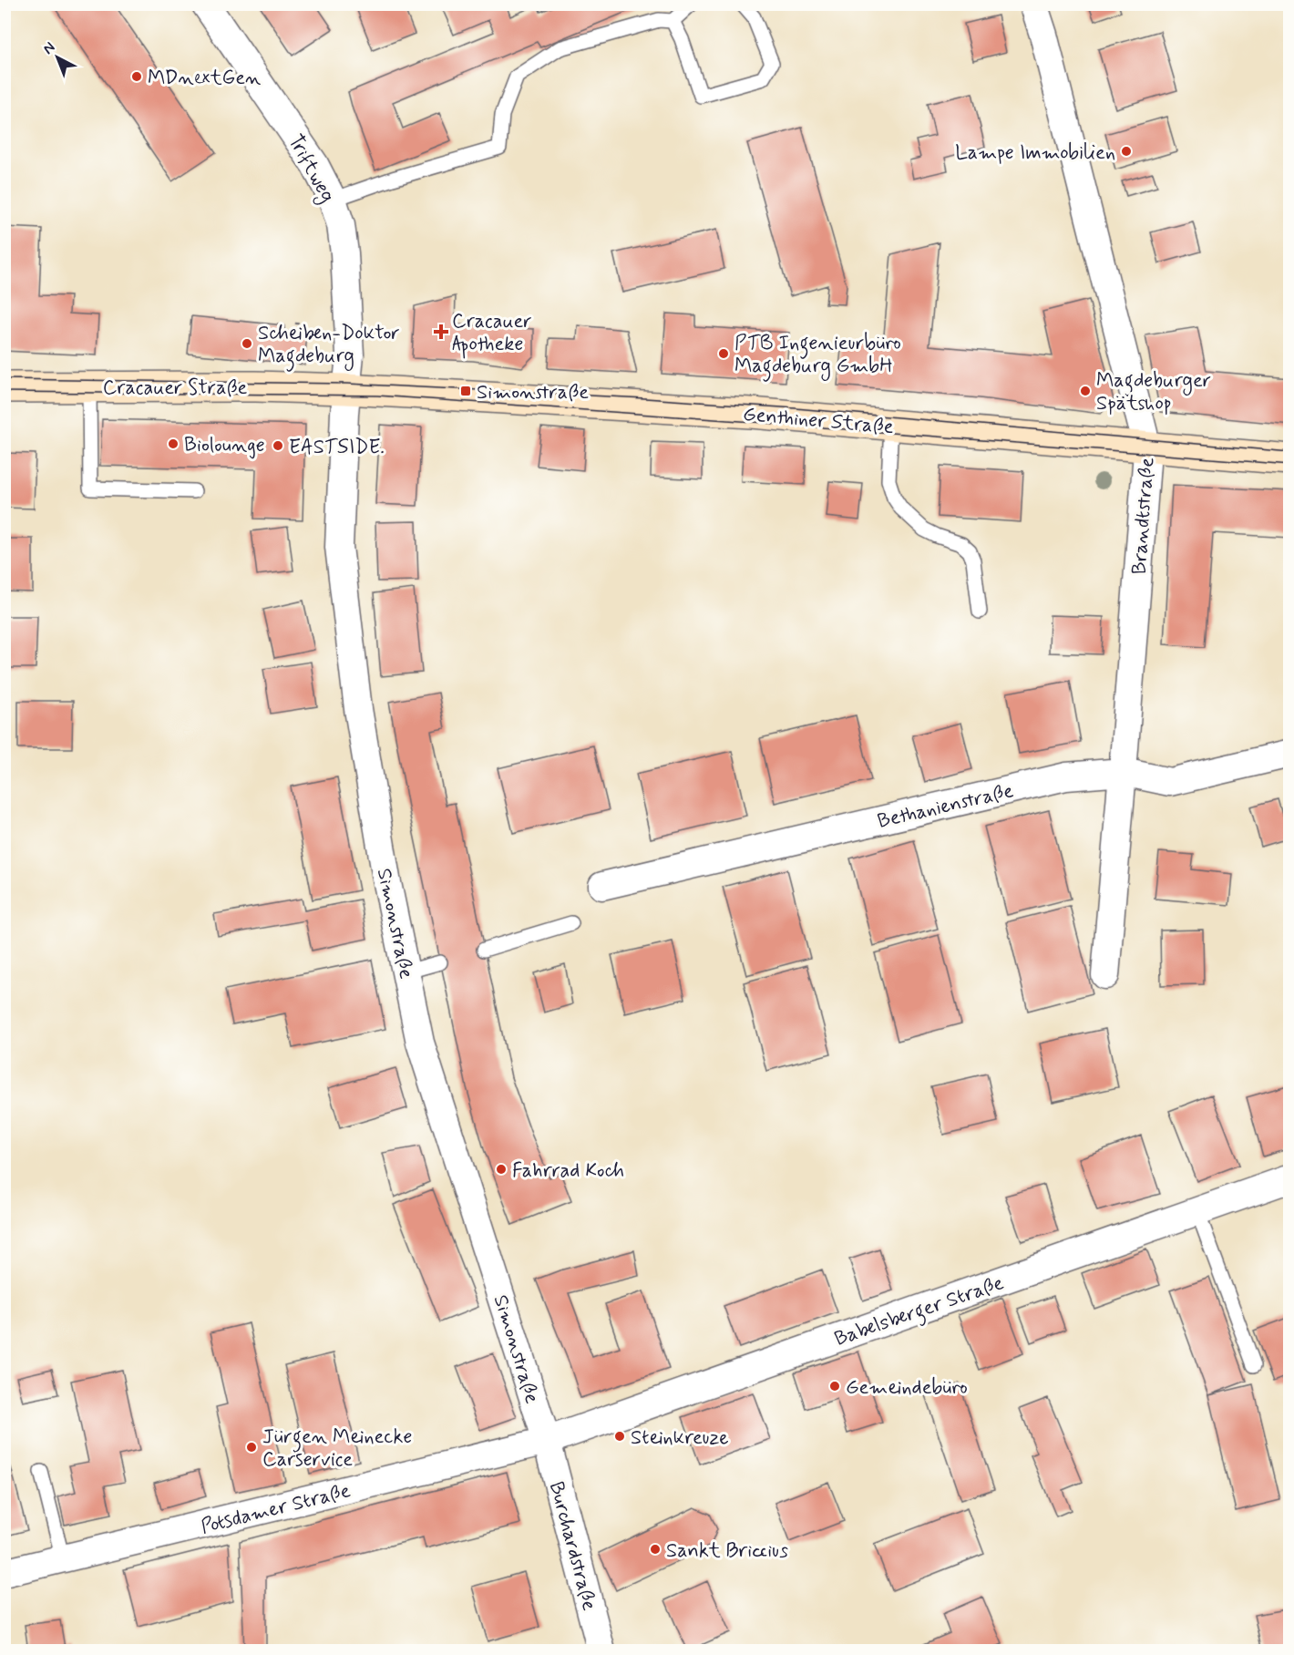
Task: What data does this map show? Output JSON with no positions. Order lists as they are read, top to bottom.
{
  "streets": {
    "main road": ["Cracauer Straße", "Genthiner Straße"],
    "street": [
      "Triftweg",
      "Brandtstraße",
      "Bethanienstraße",
      "Simonstraße",
      "Babelsberger Straße",
      "Potsdamer Straße",
      "Burchardstraße"
    ]
  },
  "crossings": [
    ["Triftweg", "Cracauer Straße"],
    ["Triftweg", "Genthiner Straße"],
    ["Triftweg", "Simonstraße"],
    ["Cracauer Straße", "Genthiner Straße"],
    ["Cracauer Straße", "Simonstraße"],
    ["Genthiner Straße", "Brandtstraße"],
    ["Genthiner Straße", "Simonstraße"],
    ["Brandtstraße", "Bethanienstraße"],
    ["Simonstraße", "Babelsberger Straße"],
    ["Simonstraße", "Potsdamer Straße"],
    ["Simonstraße", "Burchardstraße"],
    ["Babelsberger Straße", "Potsdamer Straße"],
    ["Babelsberger Straße", "Burchardstraße"],
    ["Potsdamer Straße", "Burchardstraße"]
  ],
  "places": {
    "other": [
      "MDnextGen",
      "Lampe Immobilien",
      "Scheiben-Doktor Magdeburg",
      "PTB Ingenieurbüro Magdeburg GmbH",
      "Magdeburger Spätshop",
      "Biolounge",
      "EASTSIDE.",
      "Fahrrad Koch",
      "Gemeindebüro",
      "Steinkreuze",
      "Jürgen Meinecke Carservice",
      "Sankt Briccius"
    ],
    "health": ["Cracauer Apotheke"],
    "transit": ["Simonstraße"]
  },
  "north": "top left"
}
